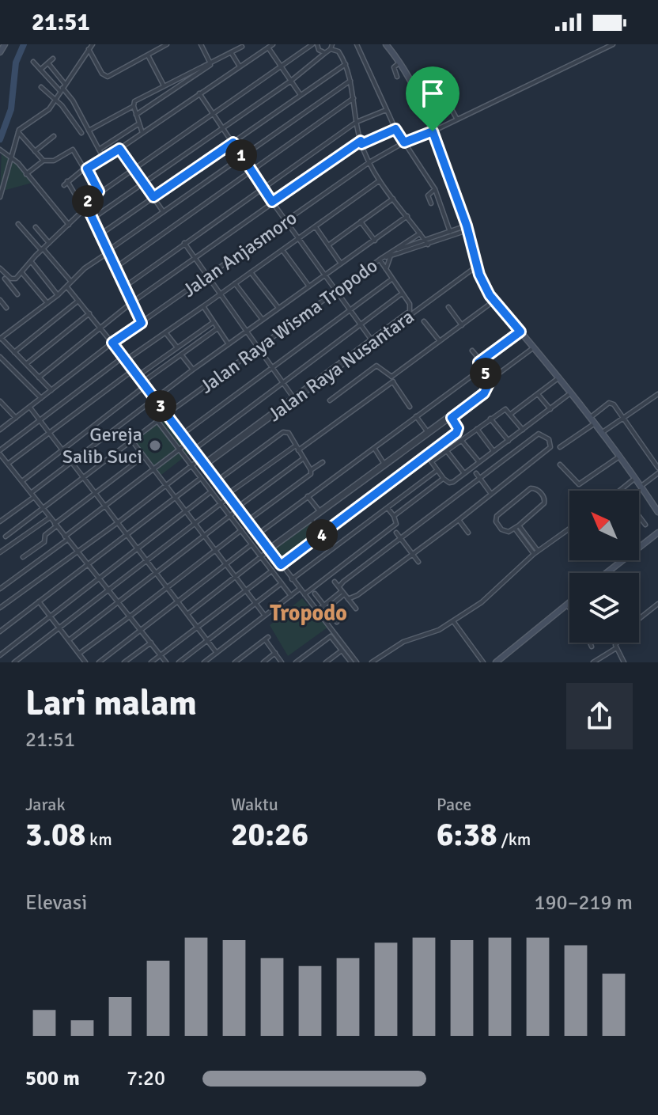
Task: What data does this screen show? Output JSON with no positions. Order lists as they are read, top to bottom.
{
  "streets": {
    "street": ["Jalan Anjasmoro", "Jalan Raya Wisma Tropodo", "Jalan Raya Nusantara"]
  },
  "districts": ["Tropodo"],
  "places": ["Gereja Salib Suci"],
  "north": "top left",
  "page": {
    "status": "21:51",
    "pins": [
      "1",
      "2",
      "5",
      "3",
      "4"
    ],
    "heading": ["Lari malam", "21:51"],
    "stats": [
      ["Jarak", "3.08 km"],
      ["Waktu", "20:26"],
      ["Pace", "6:38 /km"]
    ],
    "chart": ["Elevasi", "190–219 m"],
    "list": [
      {
        "name": "500 m",
        "note": "7:20"
      }
    ]
  }
}
